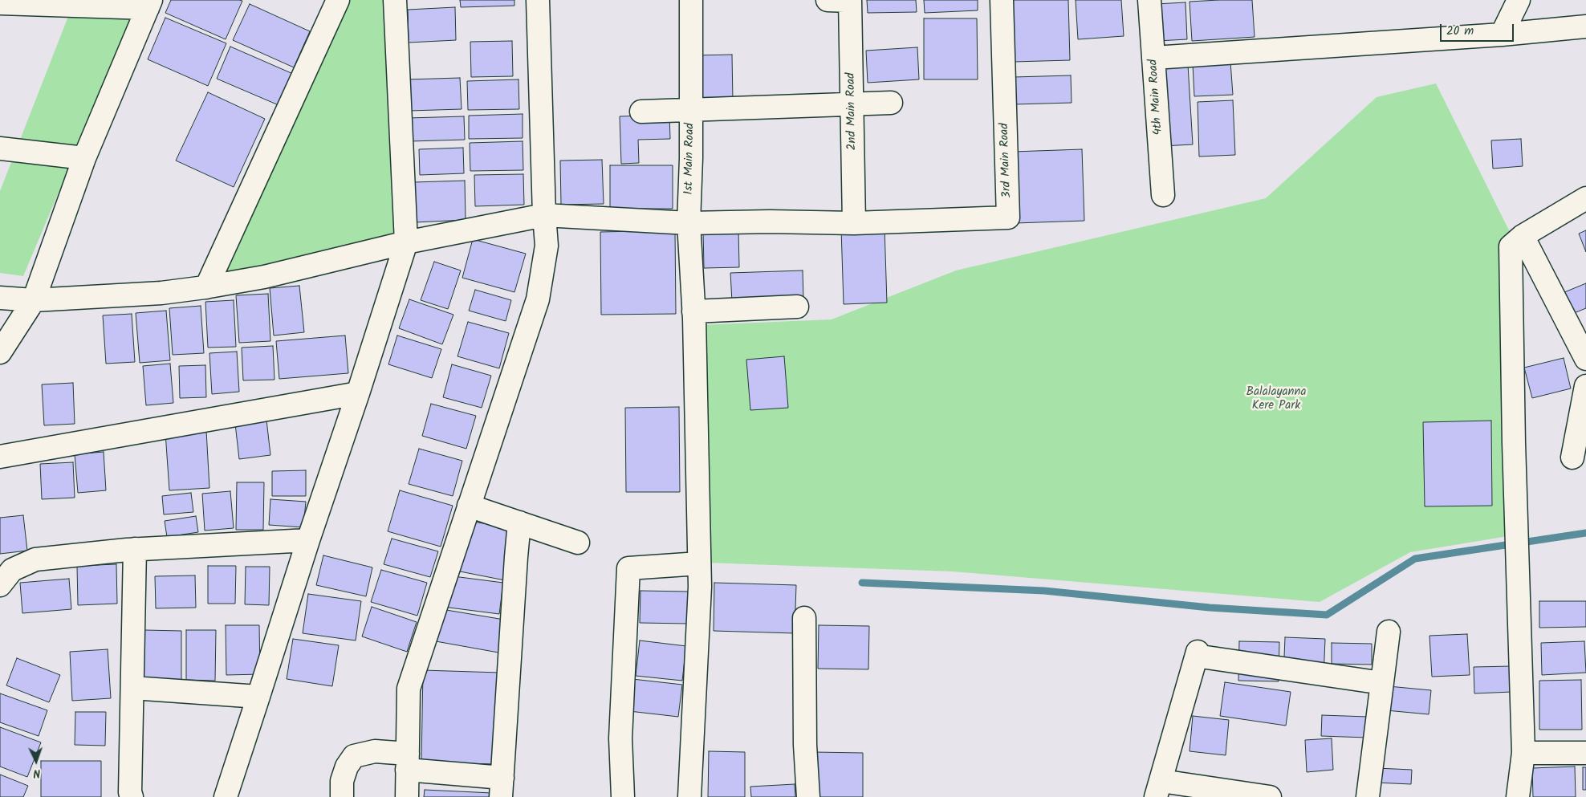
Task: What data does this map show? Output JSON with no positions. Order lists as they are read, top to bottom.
{
  "streets": {
    "street": [
      "4th Main Road",
      "2nd Main Road",
      "1st Main Road",
      "3rd Main Road"
    ]
  },
  "crossings": [
    ["2nd Main Road", "3rd Main Road"]
  ],
  "parks": ["Balalayanna Kere Park"],
  "scale_bar": "20 m",
  "north": "bottom"
}
